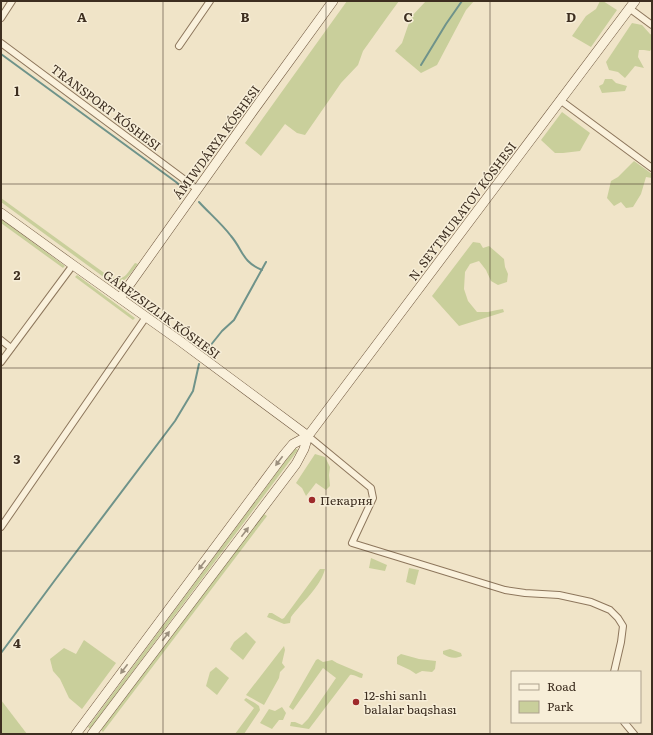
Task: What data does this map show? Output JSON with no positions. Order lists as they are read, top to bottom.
{
  "streets": {
    "street": [
      "TRANSPORT KÓSHESI",
      "ÁMIWDÁRYA KÓSHESI",
      "N. SEYTMURATOV KÓSHESI",
      "GÁREZSIZLIK KÓSHESI"
    ]
  },
  "crossings": [
    ["TRANSPORT KÓSHESI", "ÁMIWDÁRYA KÓSHESI"],
    ["ÁMIWDÁRYA KÓSHESI", "GÁREZSIZLIK KÓSHESI"],
    ["N. SEYTMURATOV KÓSHESI", "GÁREZSIZLIK KÓSHESI"]
  ],
  "places": ["Пекарня", "12-shi sanlı balalar baqshası"],
  "legend": ["Road", "Park"],
  "grid": {
    "columns": [
      "A",
      "B",
      "C",
      "D"
    ],
    "rows": [
      "1",
      "2",
      "3",
      "4"
    ]
  }
}
